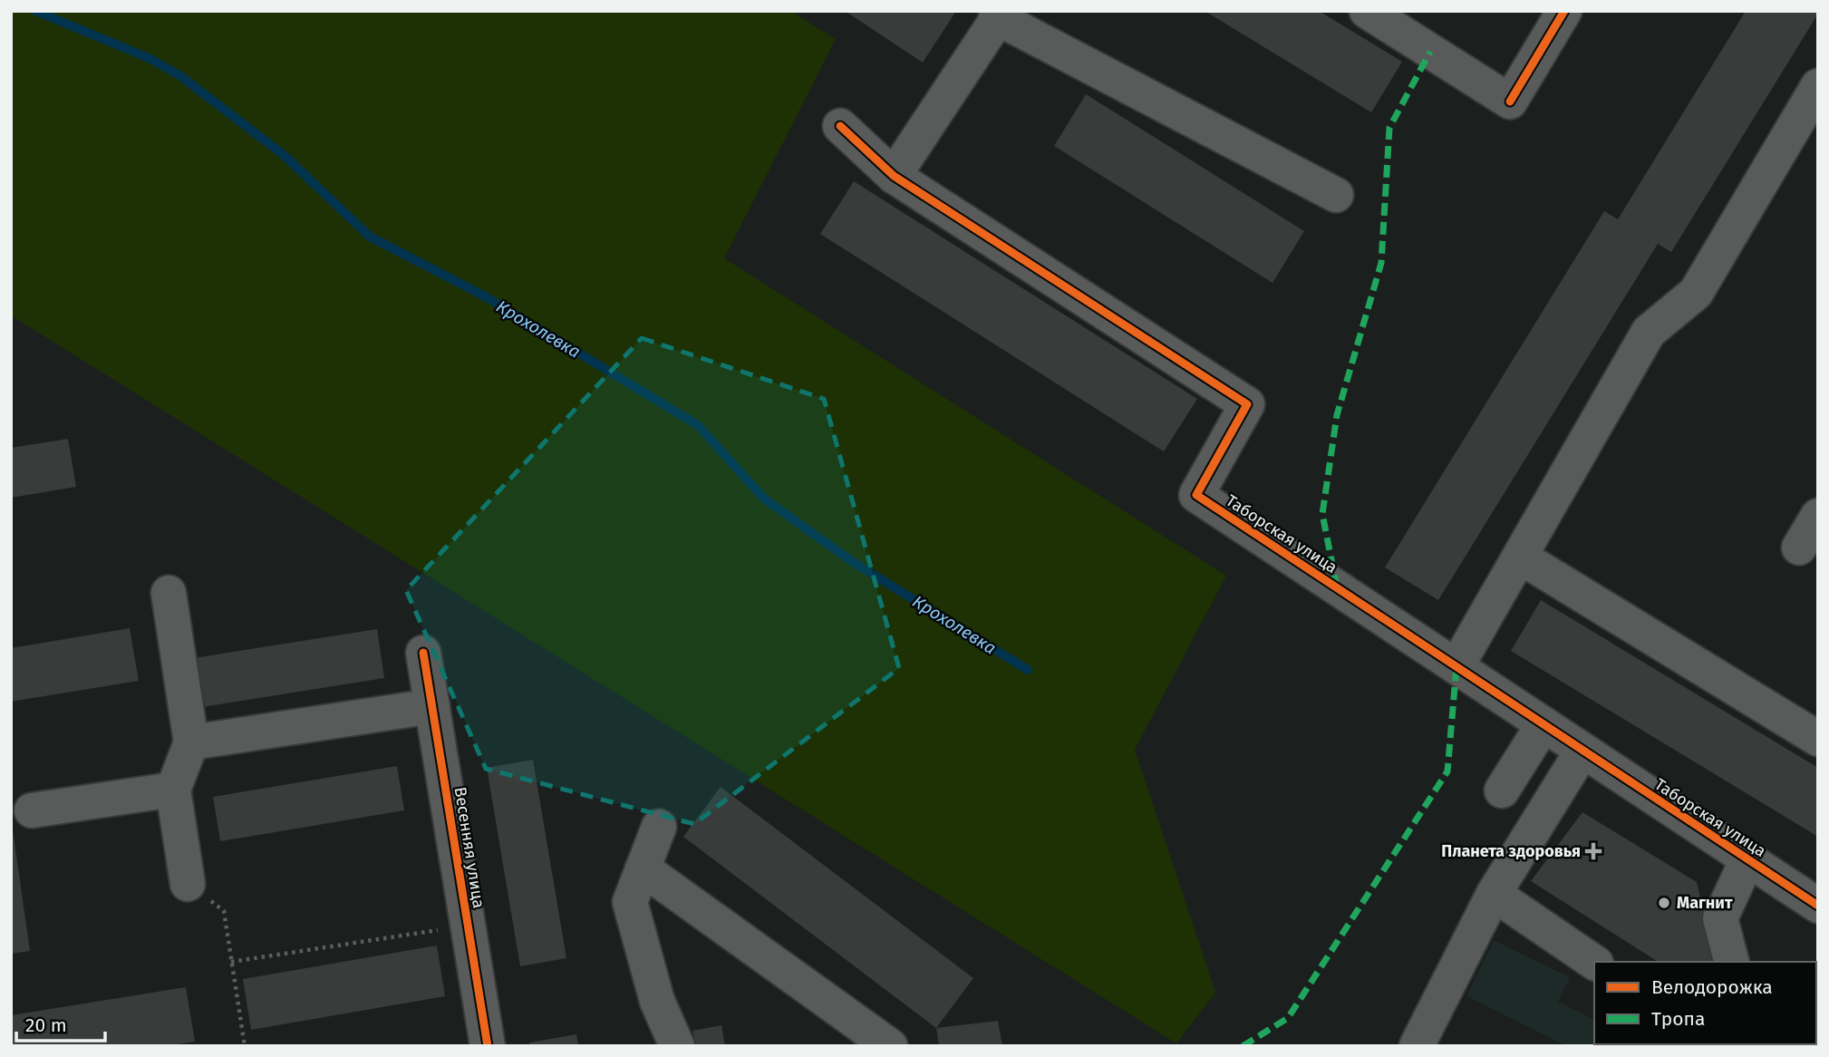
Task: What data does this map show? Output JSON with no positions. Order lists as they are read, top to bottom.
{
  "streets": {
    "street": ["Таборская улица", "Весенняя улица"]
  },
  "water": ["Крохолевка"],
  "places": {
    "health": ["Планета здоровья"],
    "other": ["Магнит"]
  },
  "legend": ["Велодорожка", "Тропа"],
  "scale_bar": "20 m"
}
